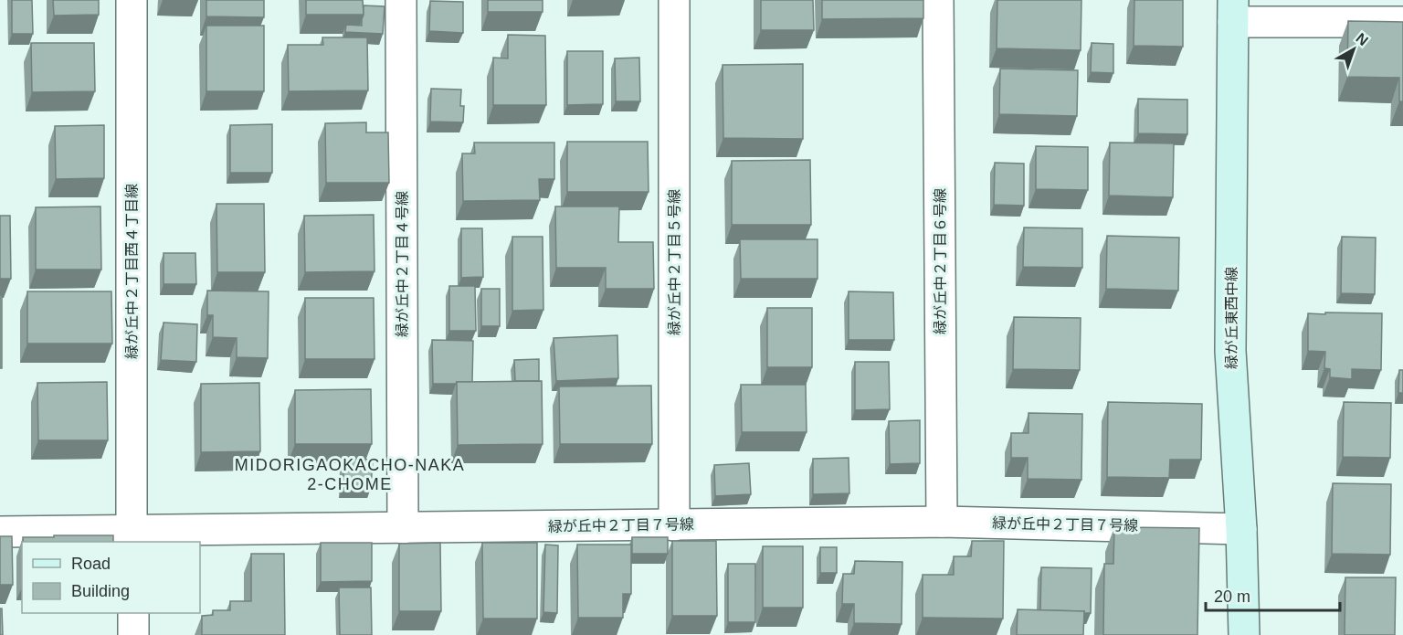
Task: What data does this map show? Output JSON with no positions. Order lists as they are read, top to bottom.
{
  "streets": {
    "street": [
      "緑が丘中２丁目６号線",
      "緑が丘中２丁目５号線",
      "緑が丘中２丁目４号線",
      "緑が丘中２丁目西４丁目線",
      "緑が丘東西中線",
      "緑が丘中２丁目７号線"
    ]
  },
  "crossings": [
    ["緑が丘中２丁目６号線", "緑が丘中２丁目７号線"],
    ["緑が丘中２丁目５号線", "緑が丘中２丁目７号線"],
    ["緑が丘中２丁目４号線", "緑が丘中２丁目７号線"],
    ["緑が丘中２丁目西４丁目線", "緑が丘中２丁目７号線"],
    ["緑が丘東西中線", "緑が丘中２丁目７号線"]
  ],
  "districts": ["MIDORIGAOKACHO-NAKA 2-CHOME"],
  "legend": ["Road", "Building"],
  "scale_bar": "20 m",
  "north": "top right"
}
